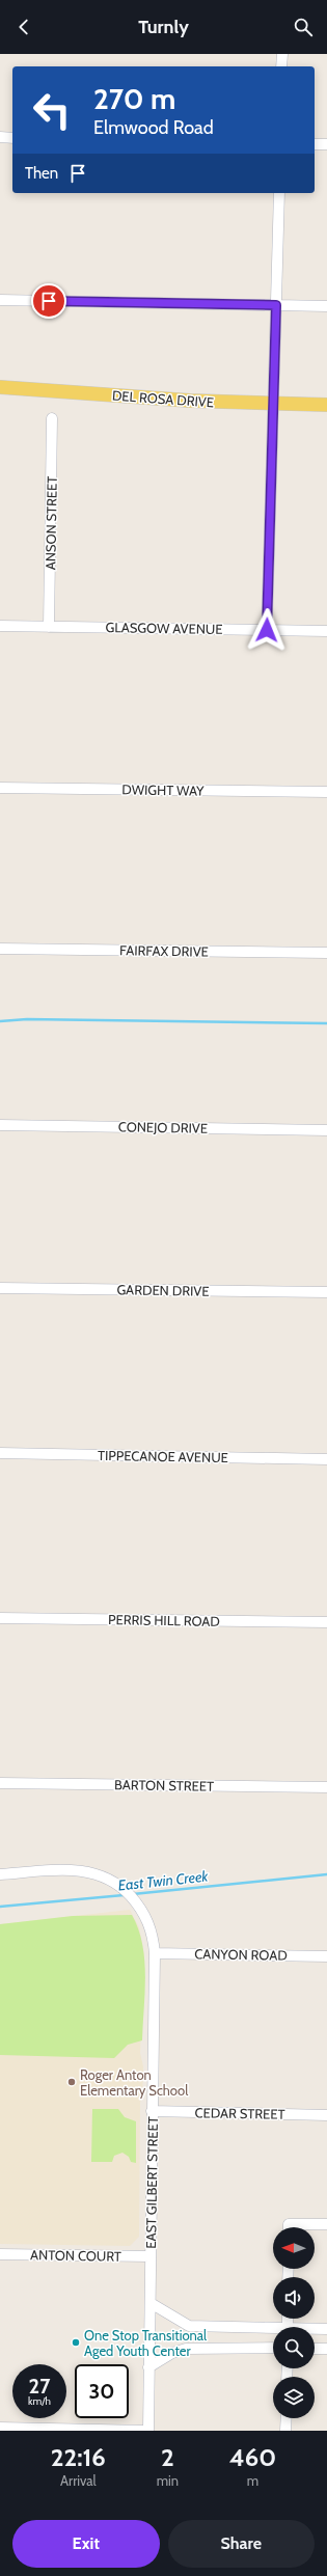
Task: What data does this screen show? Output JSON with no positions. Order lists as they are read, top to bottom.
{
  "streets": {
    "main road": ["DEL ROSA DRIVE"],
    "street": [
      "ANSON STREET",
      "GLASGOW AVENUE",
      "DWIGHT WAY",
      "FAIRFAX DRIVE",
      "CONEJO DRIVE",
      "GARDEN DRIVE",
      "TIPPECANOE AVENUE",
      "PERRIS HILL ROAD",
      "BARTON STREET",
      "CANYON ROAD",
      "CEDAR STREET",
      "EAST GILBERT STREET",
      "ANTON COURT"
    ]
  },
  "crossings": [
    ["ANSON STREET", "GLASGOW AVENUE"],
    ["CANYON ROAD", "EAST GILBERT STREET"],
    ["CEDAR STREET", "EAST GILBERT STREET"],
    ["EAST GILBERT STREET", "ANTON COURT"]
  ],
  "water": ["East Twin Creek"],
  "places": ["Roger Anton Elementary School", "One Stop Transitional Aged Youth Center"],
  "north": "left",
  "page": {
    "header": "Turnly",
    "turn": ["270 m", "Elmwood Road"],
    "then": "Then",
    "speed": "27 km/h",
    "limit": "30",
    "eta": [
      "22:16",
      "Arrival",
      "2",
      "min",
      "460",
      "m"
    ],
    "buttons": ["Exit", "Share"]
  }
}
